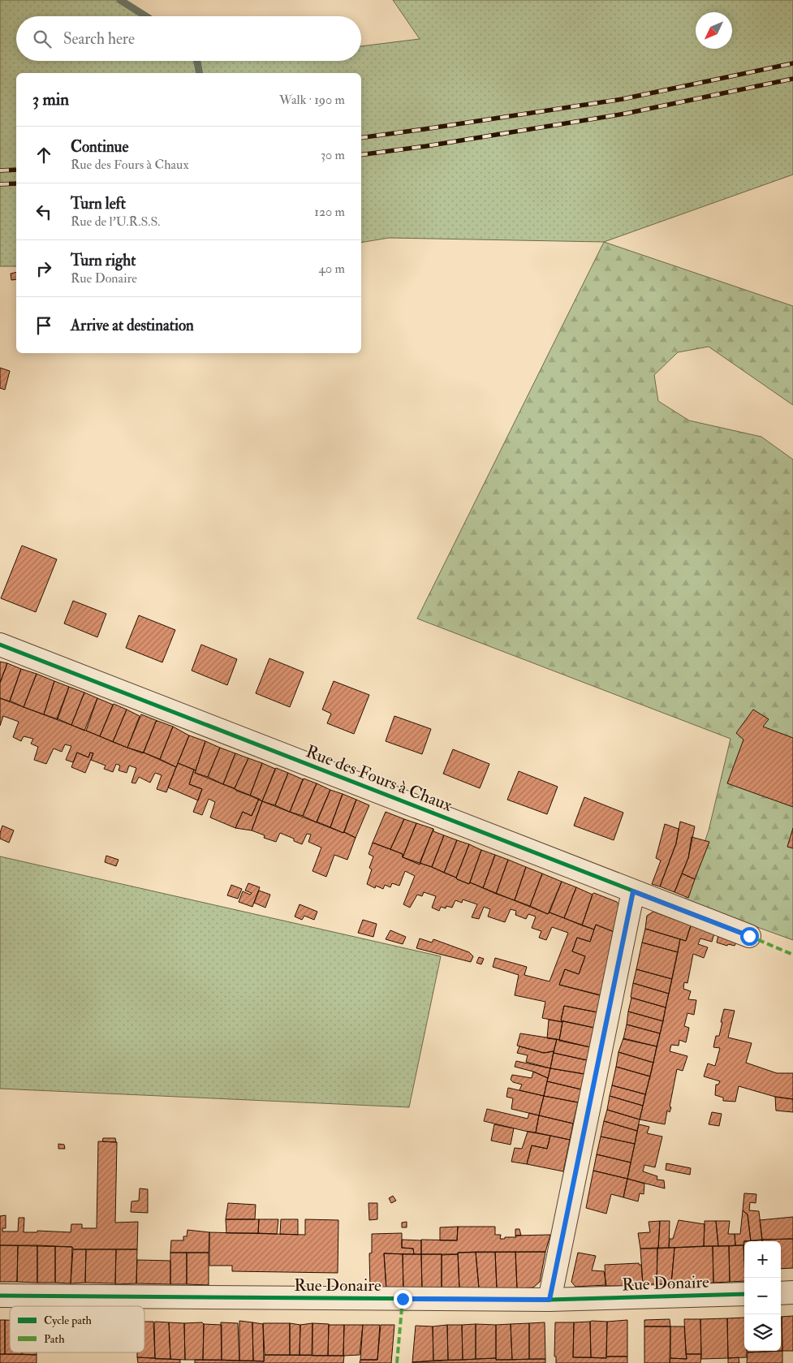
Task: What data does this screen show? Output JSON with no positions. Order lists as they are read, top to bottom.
{
  "streets": {
    "street": ["Rue des Fours à Chaux", "Rue Donaire"]
  },
  "legend": ["Cycle path", "Path"],
  "north": "bottom left",
  "page": {
    "search": "Search here",
    "heading": ["3 min", "Walk · 190 m"],
    "list": [
      ["Continue", "Rue des Fours à Chaux", "30 m"],
      ["Turn left", "Rue de l'U.R.S.S.", "120 m"],
      ["Turn right", "Rue Donaire", "40 m"],
      "Arrive at destination"
    ],
    "map_buttons": ["+", "−"]
  }
}
